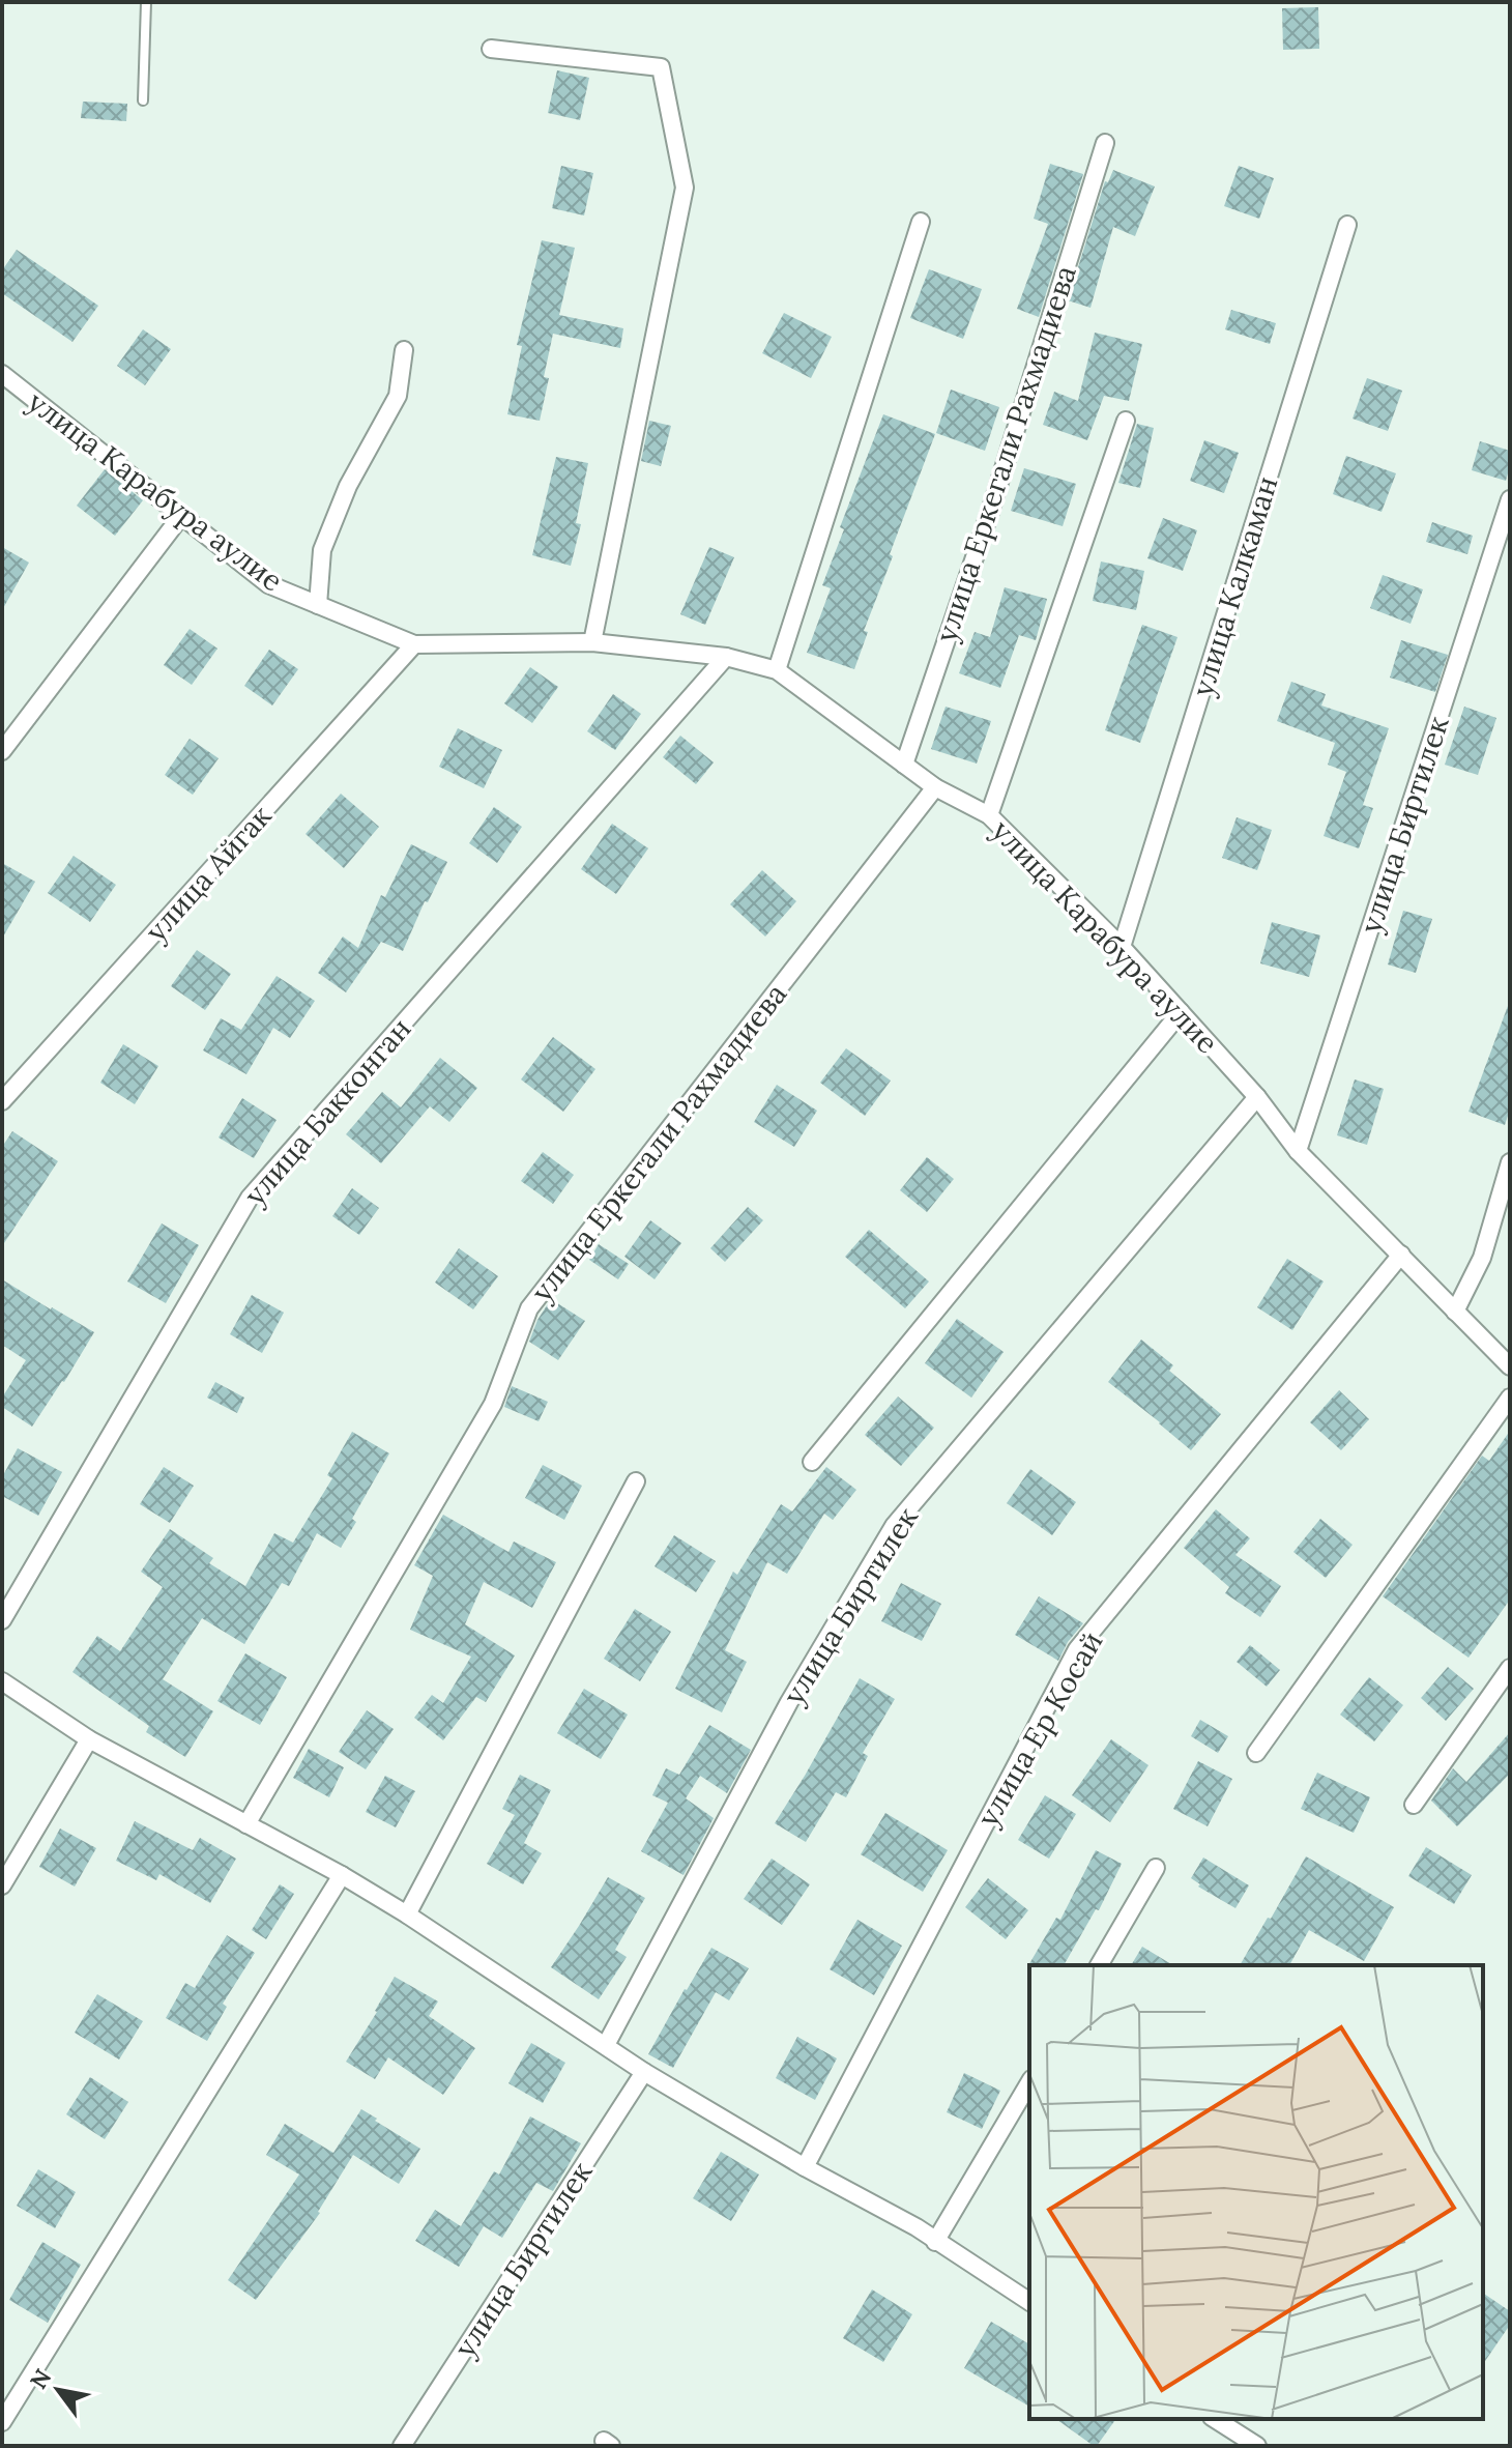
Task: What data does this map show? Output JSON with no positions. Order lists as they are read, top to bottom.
{
  "streets": {
    "street": [
      "улица Еркегали Рахмадиева",
      "улица Карабура аулие",
      "улица Калкаман",
      "улица Биртилек",
      "улица Айгак",
      "улица Бакконган",
      "улица Ер Косай"
    ]
  },
  "crossings": [
    ["улица Еркегали Рахмадиева", "улица Карабура аулие"],
    ["улица Карабура аулие", "улица Калкаман"],
    ["улица Карабура аулие", "улица Биртилек"],
    ["улица Карабура аулие", "улица Айгак"],
    ["улица Карабура аулие", "улица Бакконган"],
    ["улица Карабура аулие", "улица Ер Косай"]
  ],
  "north": "top left"
}
